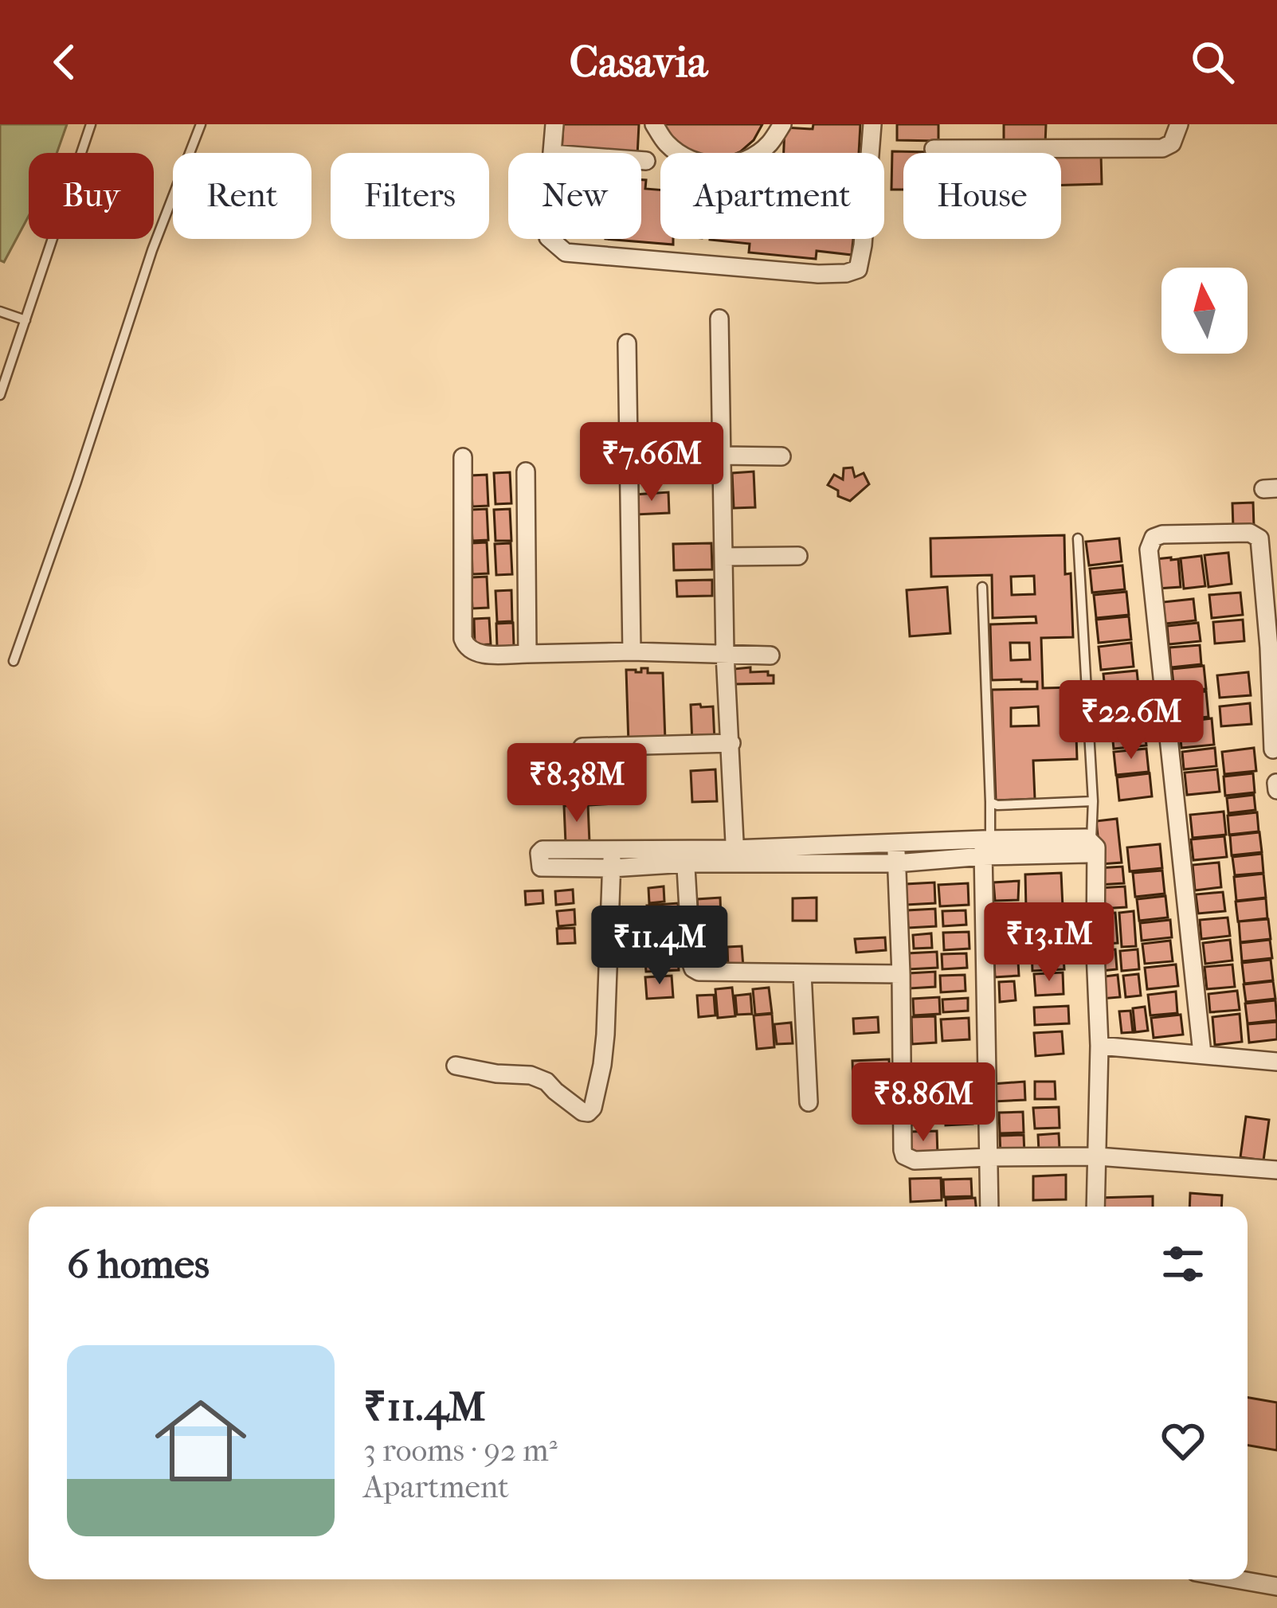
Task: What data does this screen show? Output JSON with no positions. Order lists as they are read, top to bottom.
{
  "north": "top",
  "page": {
    "header": "Casavia",
    "chip": [
      "Buy",
      "Rent",
      "Filters",
      "New",
      "Apartment",
      "House"
    ],
    "price": [
      "₹7.66M",
      "₹22.6M",
      "₹8.38M",
      "₹13.1M",
      "₹11.4M",
      "₹8.86M"
    ],
    "heading": "6 homes",
    "list": [
      {
        "name": "₹11.4M",
        "note": "3 rooms · 92 m² · Apartment"
      }
    ]
  }
}
